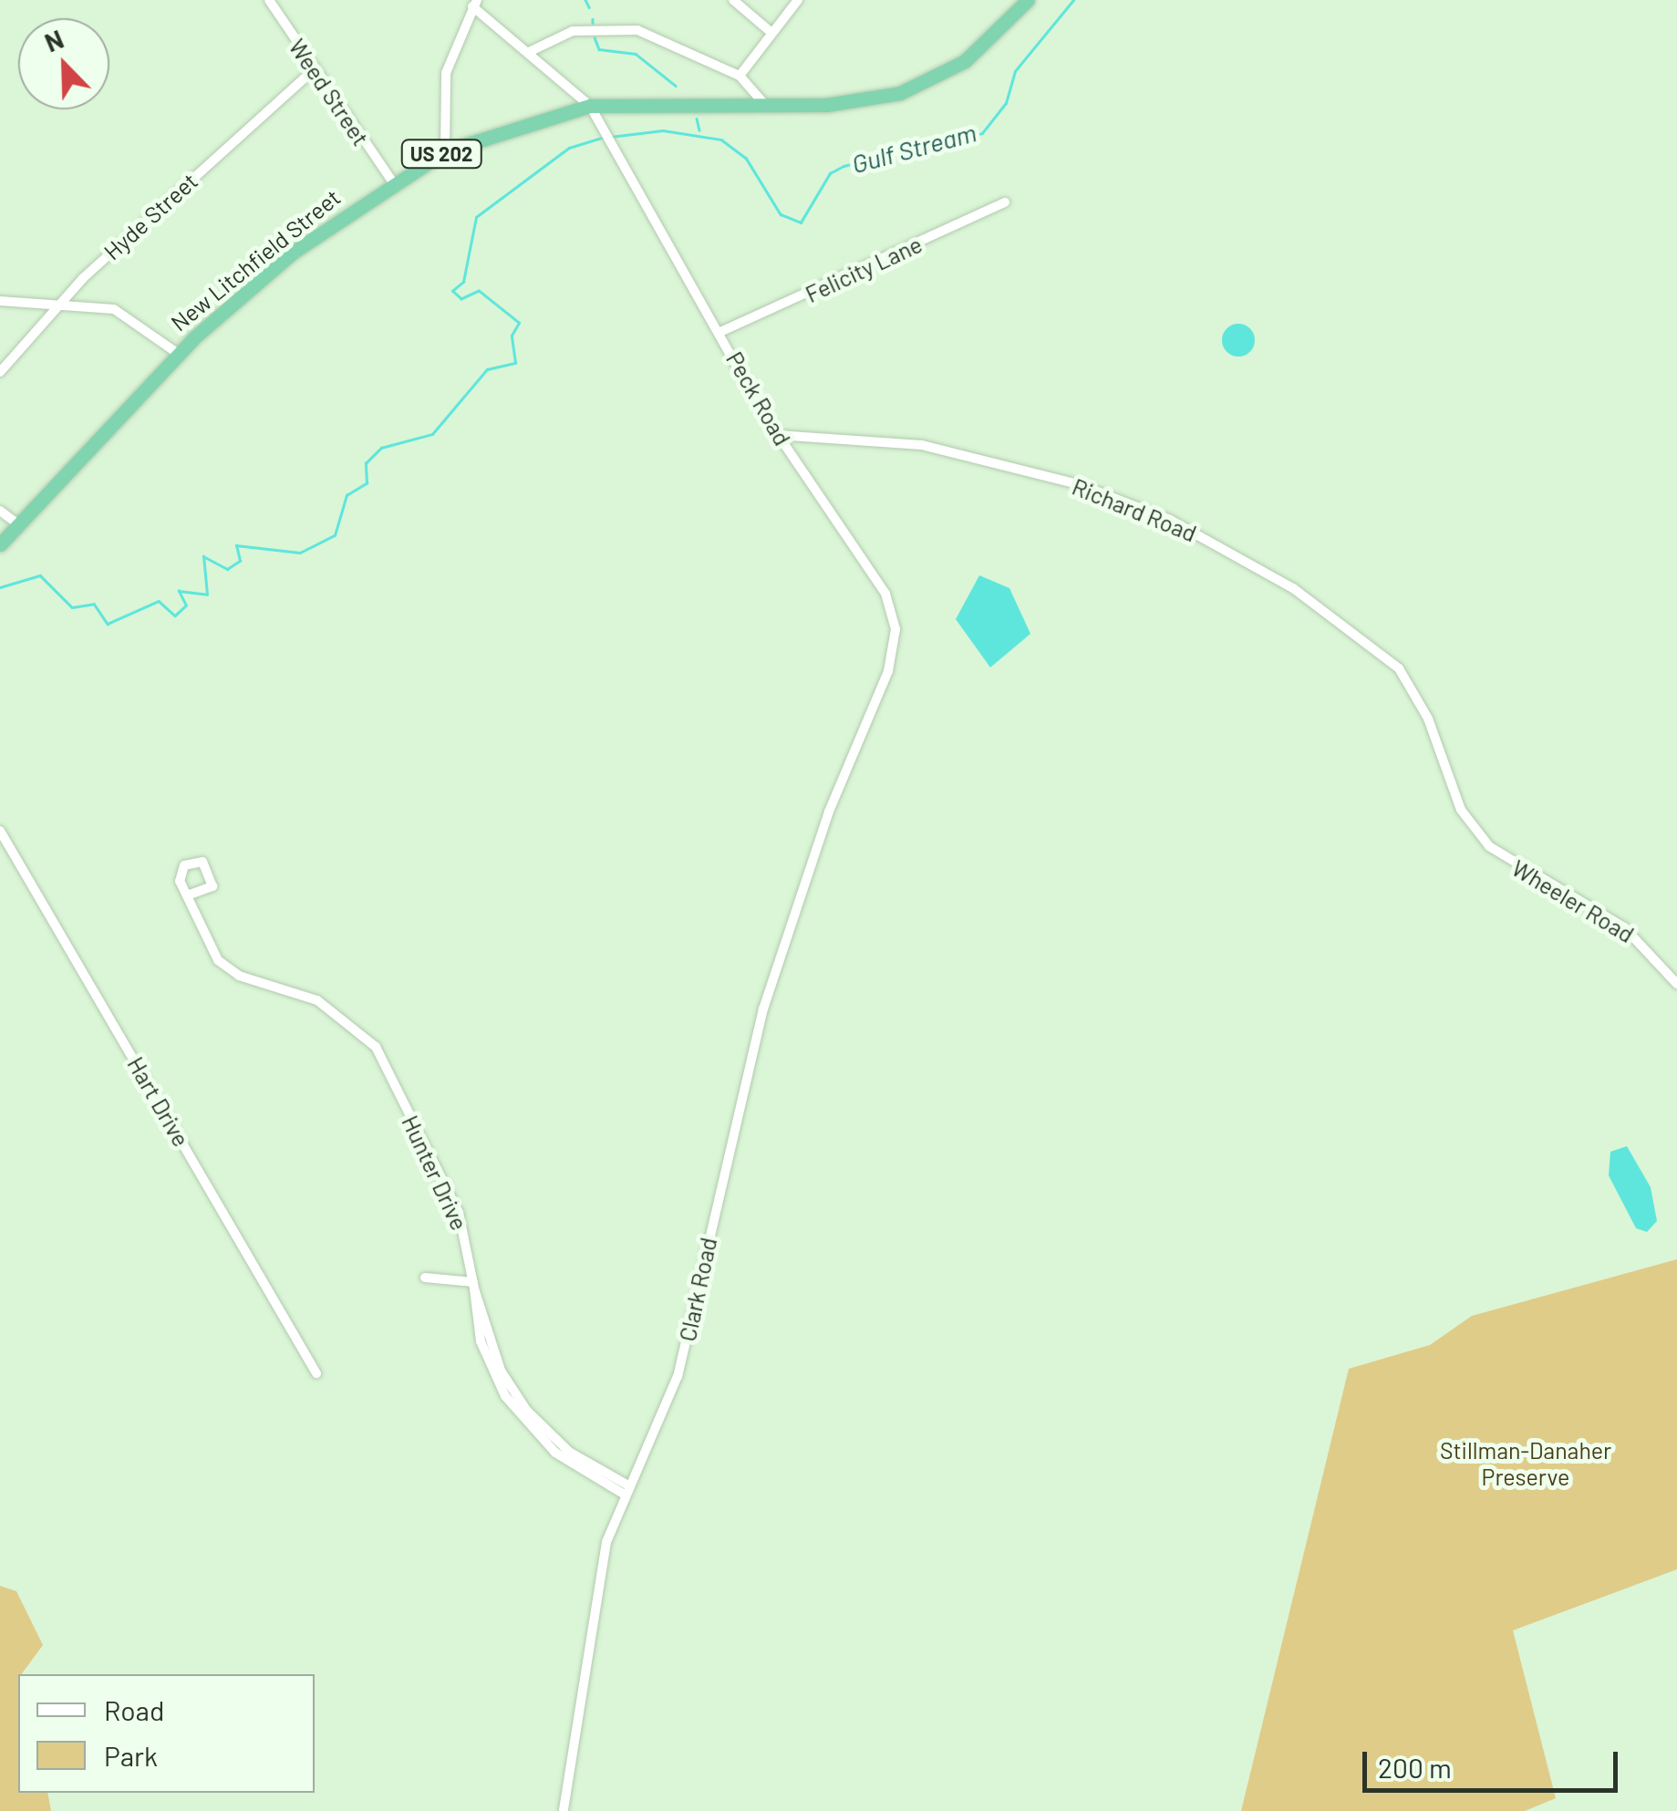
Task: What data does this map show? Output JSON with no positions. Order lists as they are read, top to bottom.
{
  "streets": {
    "highway": ["US 202", "New Litchfield Street"],
    "street": [
      "Weed Street",
      "Hyde Street",
      "Felicity Lane",
      "Peck Road",
      "Richard Road",
      "Wheeler Road",
      "Hart Drive",
      "Hunter Drive",
      "Clark Road"
    ]
  },
  "crossings": [
    ["Weed Street", "Hyde Street"],
    ["Weed Street", "New Litchfield Street"],
    ["New Litchfield Street", "Peck Road"],
    ["Felicity Lane", "Peck Road"],
    ["Peck Road", "Richard Road"],
    ["Peck Road", "Clark Road"],
    ["Richard Road", "Wheeler Road"],
    ["Hunter Drive", "Clark Road"]
  ],
  "water": ["Gulf Stream"],
  "parks": ["Stillman-Danaher Preserve"],
  "legend": ["Road", "Park"],
  "scale_bar": "200 m",
  "north": "top left"
}
